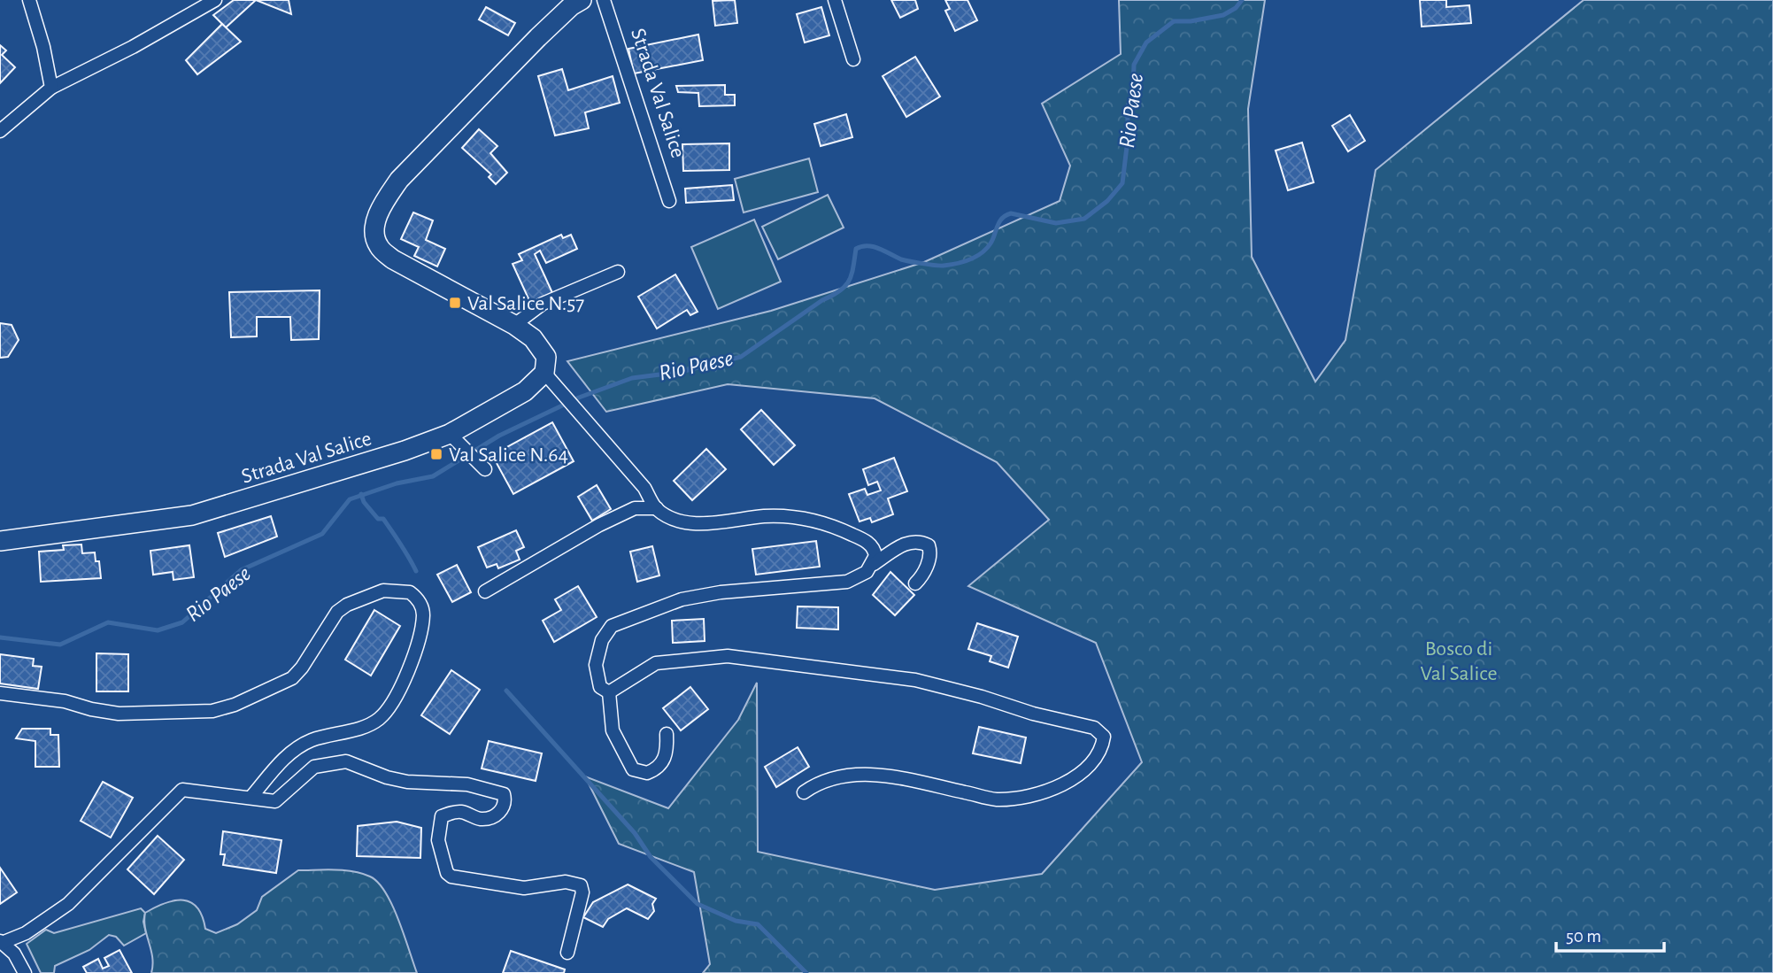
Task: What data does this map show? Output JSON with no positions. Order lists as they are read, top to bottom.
{
  "streets": {
    "street": ["Strada Val Salice"]
  },
  "water": ["Rio Paese"],
  "parks": ["Bosco di Val Salice"],
  "places": {
    "transit": ["Val Salice N.57", "Val Salice N.64"]
  },
  "scale_bar": "50 m"
}
